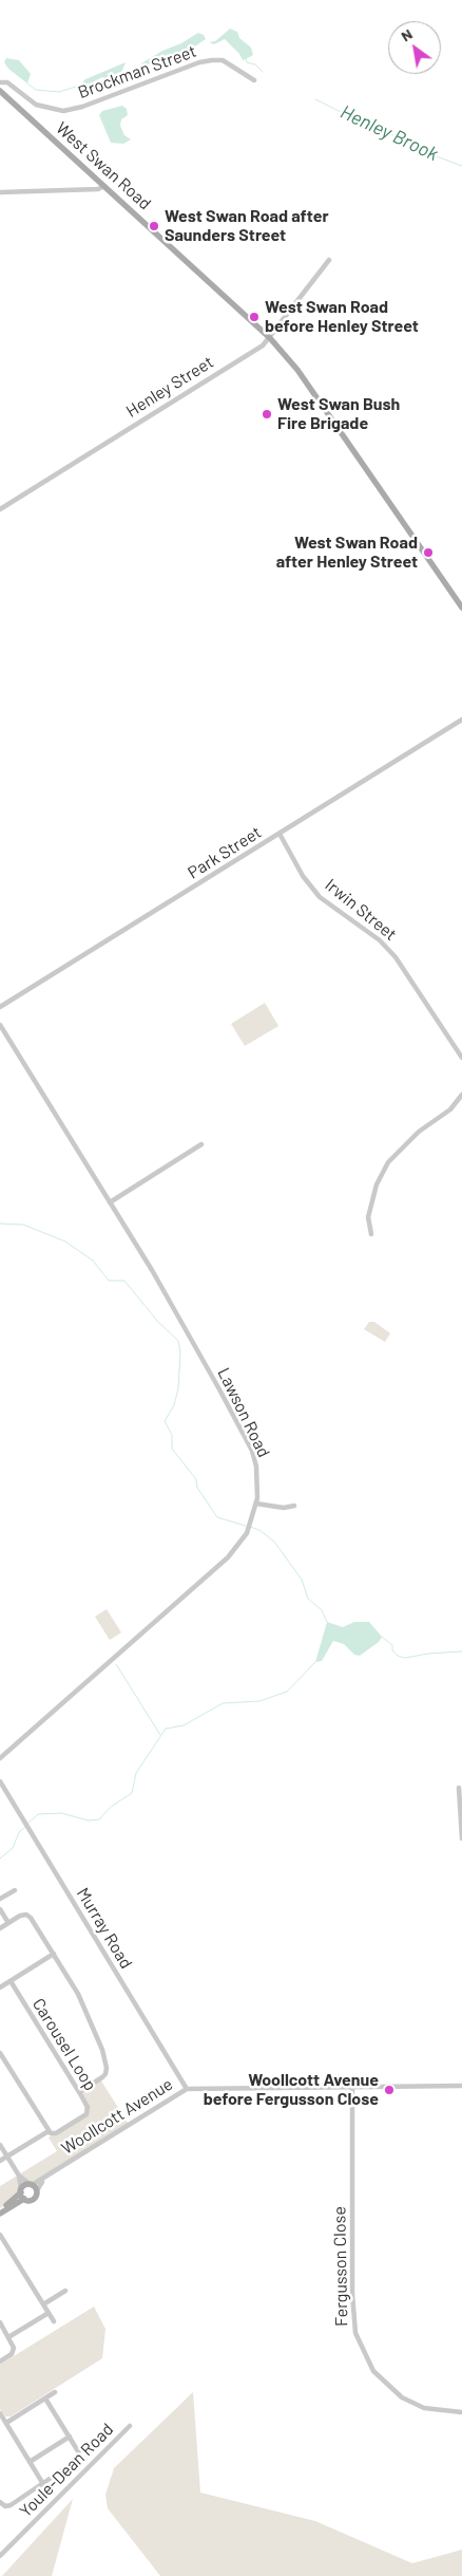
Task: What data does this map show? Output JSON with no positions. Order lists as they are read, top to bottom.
{
  "streets": {
    "main road": ["West Swan Road", "Woollcott Avenue"],
    "street": [
      "Brockman Street",
      "Henley Street",
      "Park Street",
      "Irwin Street",
      "Lawson Road",
      "Murray Road",
      "Carousel Loop",
      "Fergusson Close",
      "Youle-Dean Road"
    ]
  },
  "crossings": [
    ["West Swan Road", "Henley Street"],
    ["Park Street", "Irwin Street"],
    ["Murray Road", "Woollcott Avenue"],
    ["Woollcott Avenue", "Fergusson Close"]
  ],
  "water": ["Henley Brook"],
  "places": [
    "West Swan Road after Saunders Street",
    "West Swan Road before Henley Street",
    "West Swan Bush Fire Brigade",
    "West Swan Road after Henley Street",
    "Woollcott Avenue before Fergusson Close"
  ],
  "north": "top left"
}
